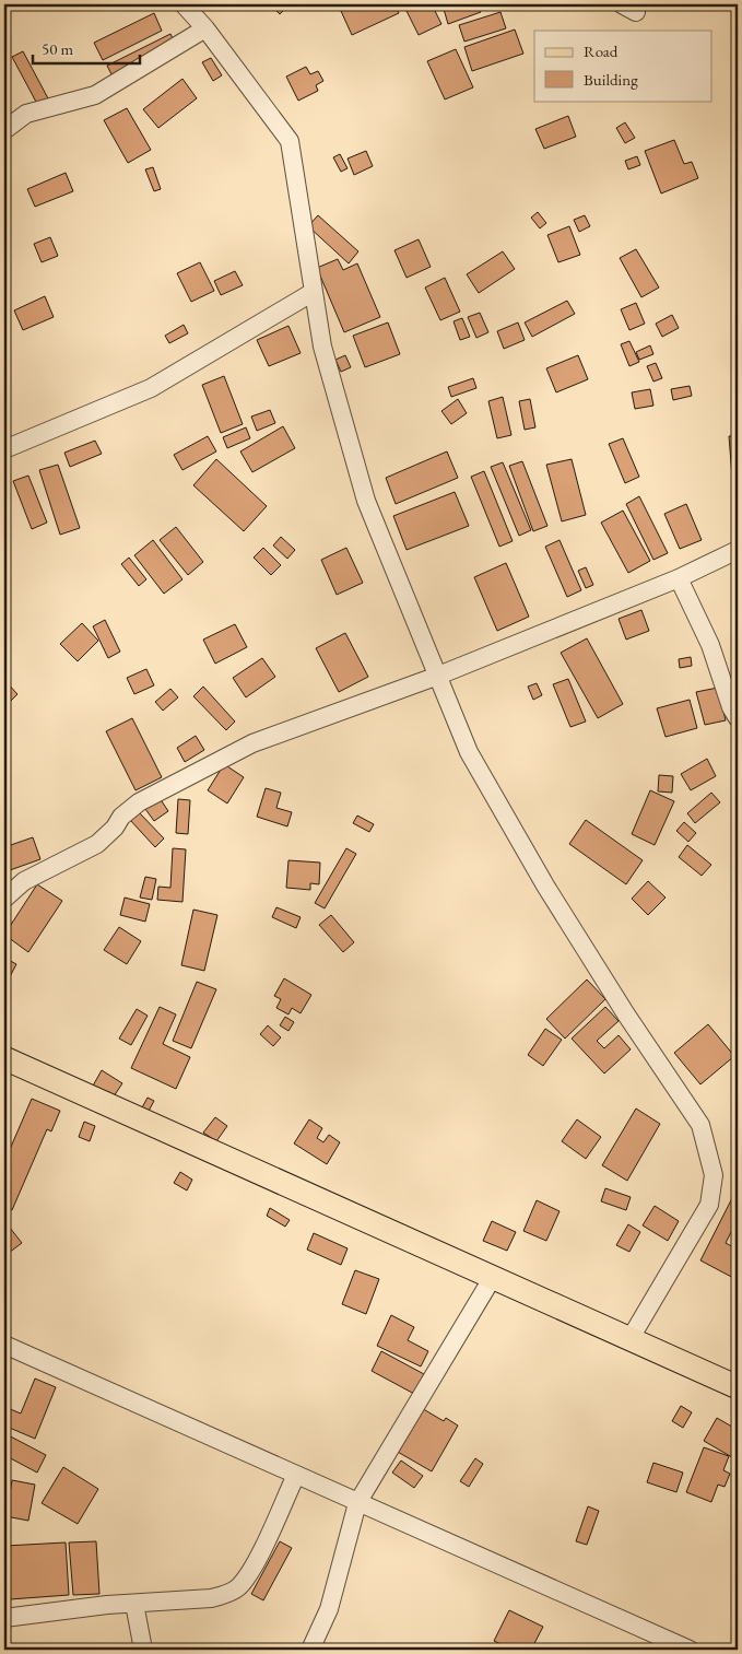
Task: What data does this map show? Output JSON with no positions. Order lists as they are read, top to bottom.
{
  "legend": ["Road", "Building"],
  "scale_bar": "50 m"
}
